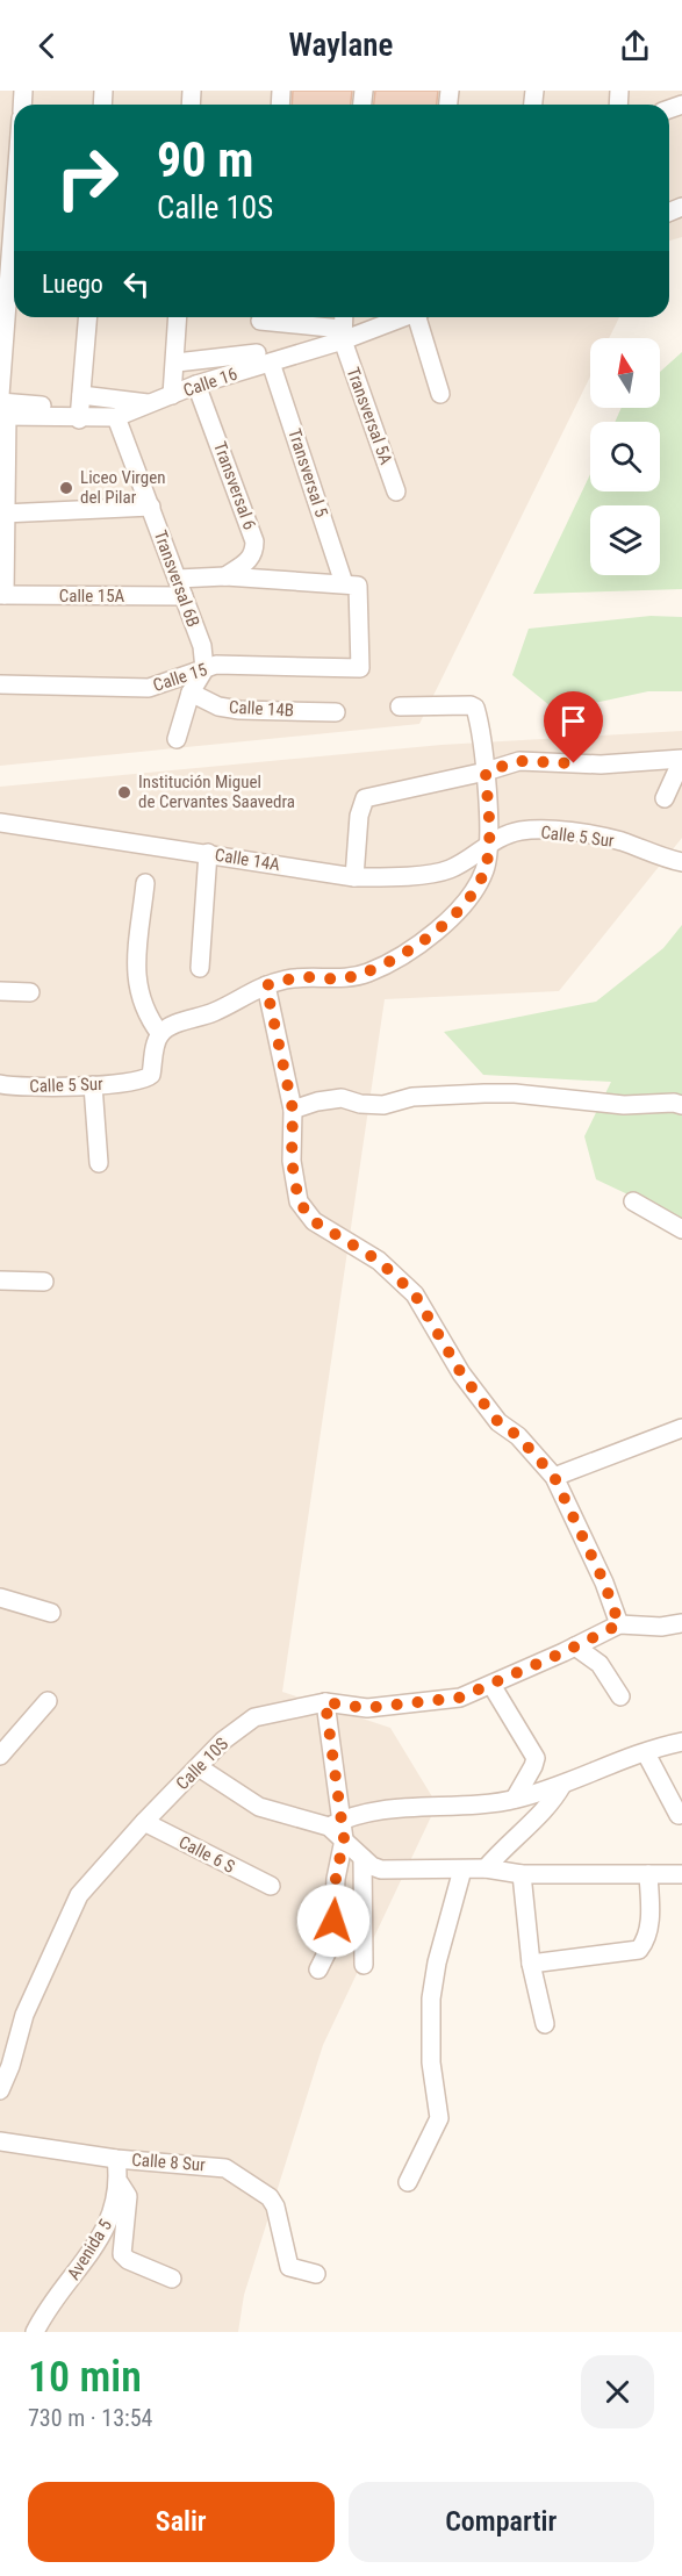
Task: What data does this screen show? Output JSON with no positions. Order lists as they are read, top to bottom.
{
  "streets": {
    "street": [
      "Calle 16",
      "Transversal 5A",
      "Transversal 5",
      "Transversal 6",
      "Transversal 6B",
      "Calle 15A",
      "Calle 15",
      "Calle 14B",
      "Calle 5 Sur",
      "Calle 14A",
      "Calle 10S",
      "Calle 6 S",
      "Calle 8 Sur",
      "Avenida 5"
    ]
  },
  "crossings": [
    ["Calle 16", "Transversal 5A"],
    ["Calle 16", "Transversal 5"],
    ["Calle 16", "Transversal 6"],
    ["Calle 16", "Transversal 6B"],
    ["Transversal 5", "Calle 15A"],
    ["Transversal 5", "Calle 15"],
    ["Transversal 6", "Calle 15A"],
    ["Transversal 6B", "Calle 15A"],
    ["Transversal 6B", "Calle 15"],
    ["Calle 15A", "Calle 15"],
    ["Calle 5 Sur", "Calle 14A"],
    ["Calle 10S", "Calle 6 S"],
    ["Calle 8 Sur", "Avenida 5"]
  ],
  "places": ["Liceo Virgen del Pilar", "Institución Miguel de Cervantes Saavedra"],
  "north": "top",
  "page": {
    "header": "Waylane",
    "turn": ["90 m", "Calle 10S"],
    "then": "Luego",
    "heading": ["10 min", "730 m · 13:54"],
    "buttons": ["Salir", "Compartir"]
  }
}
